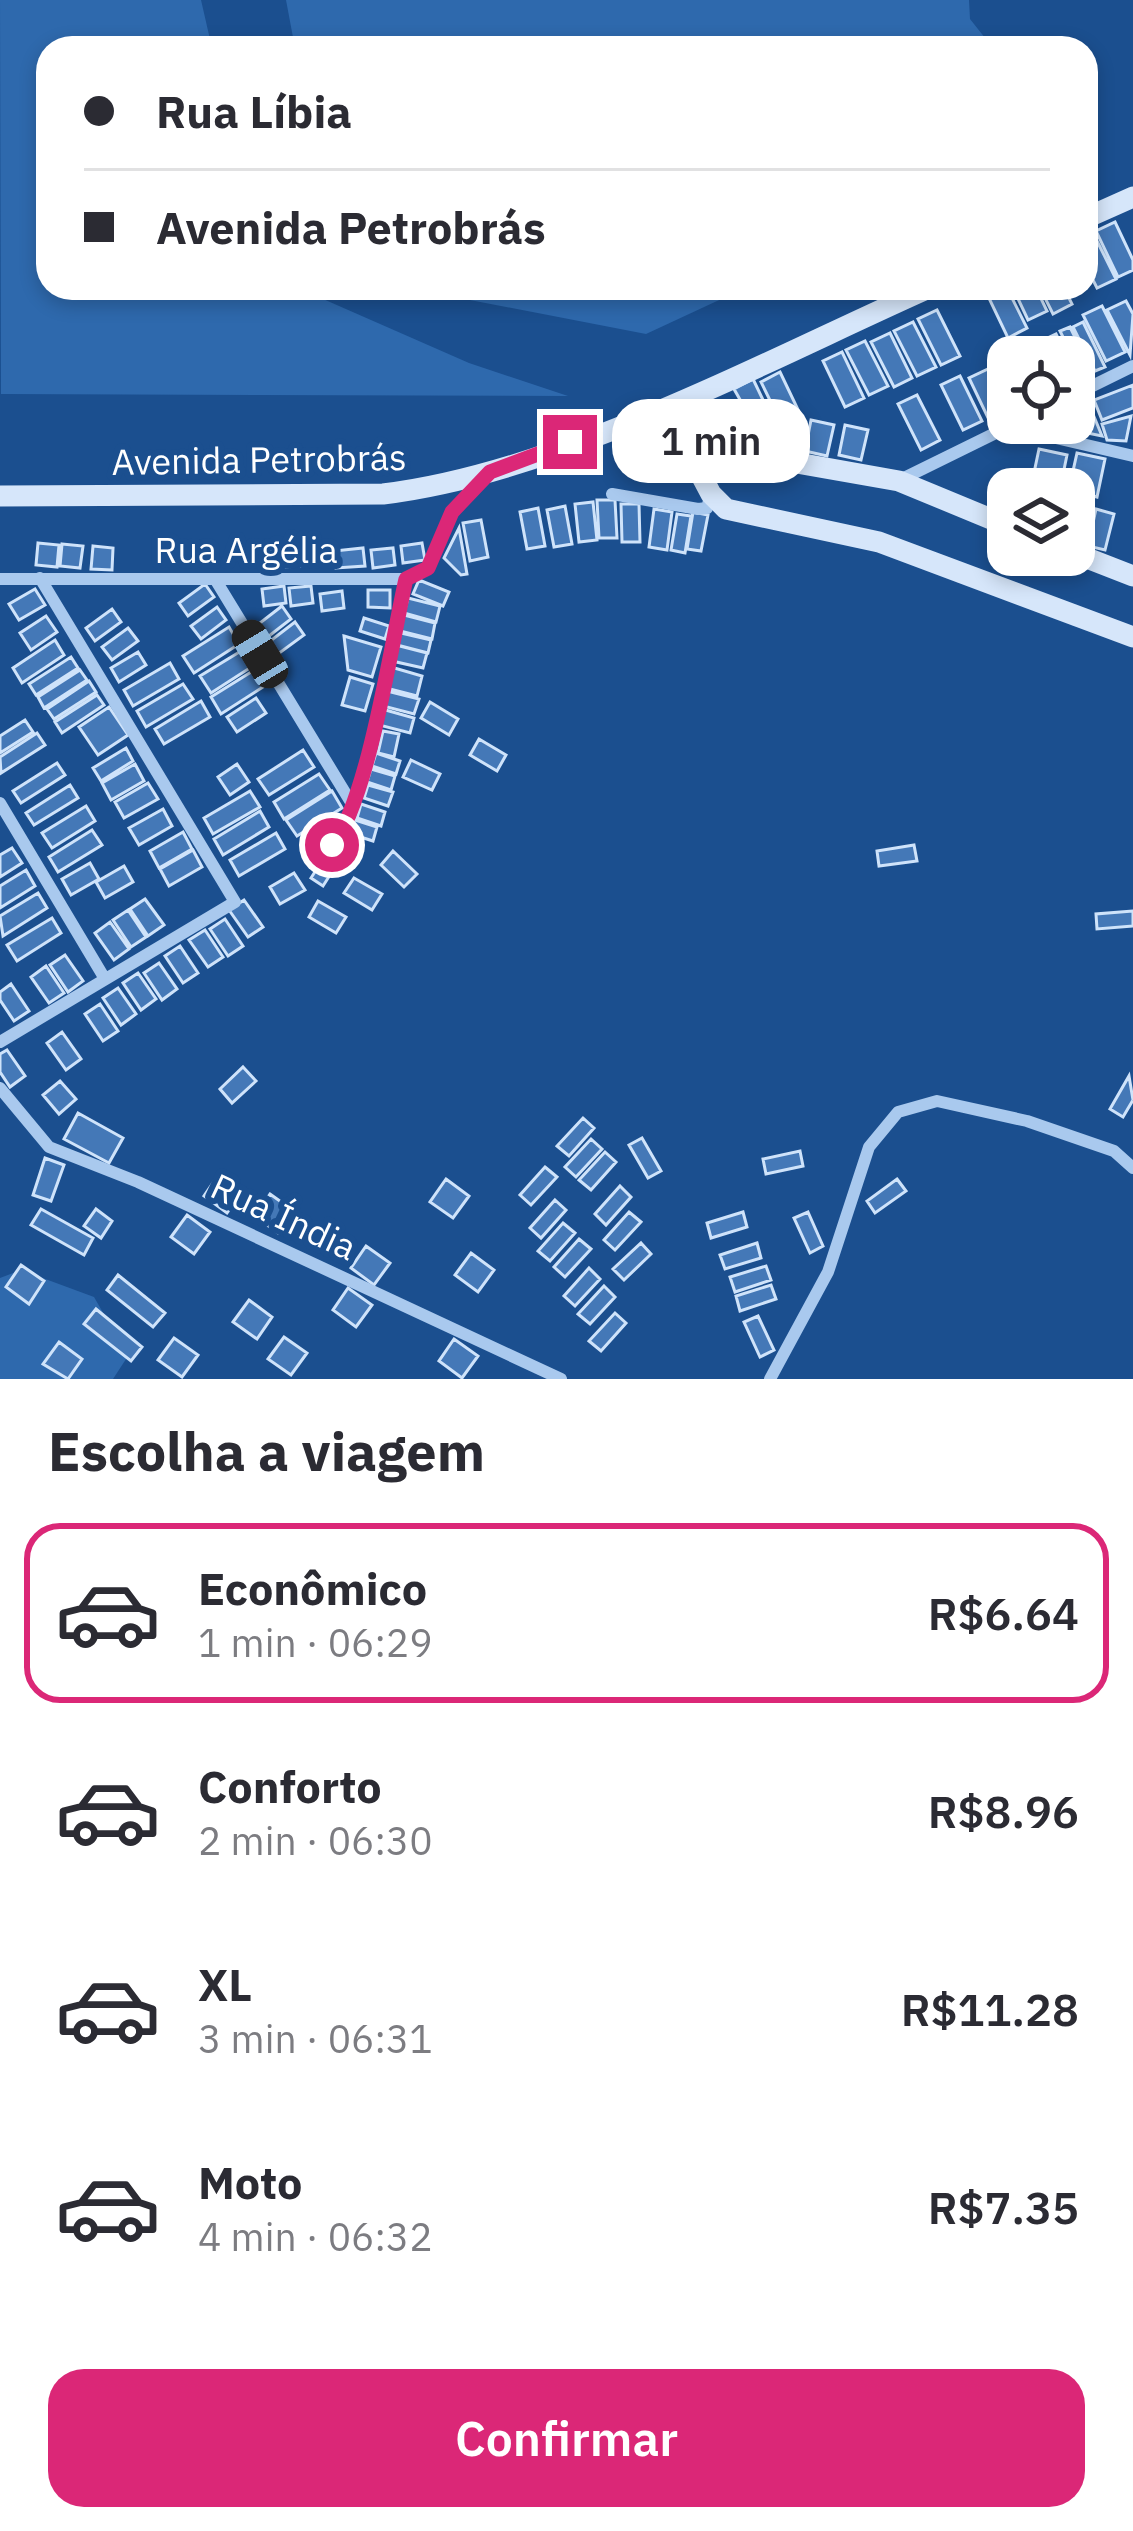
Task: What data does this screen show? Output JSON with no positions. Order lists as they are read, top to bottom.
{
  "streets": {
    "main road": ["Avenida Petrobrás"],
    "street": ["Rua Argélia", "Rua Índia"]
  },
  "page": {
    "banner": ["Rua Líbia", "Avenida Petrobrás"],
    "bubble": "1 min",
    "heading": "Escolha a viagem",
    "list": [
      {
        "name": "Econômico",
        "note": "1 min · 06:29",
        "value": "R$6.64"
      },
      {
        "name": "Conforto",
        "note": "2 min · 06:30",
        "value": "R$8.96"
      },
      {
        "name": "XL",
        "note": "3 min · 06:31",
        "value": "R$11.28"
      },
      {
        "name": "Moto",
        "note": "4 min · 06:32",
        "value": "R$7.35"
      }
    ],
    "buttons": "Confirmar"
  }
}
